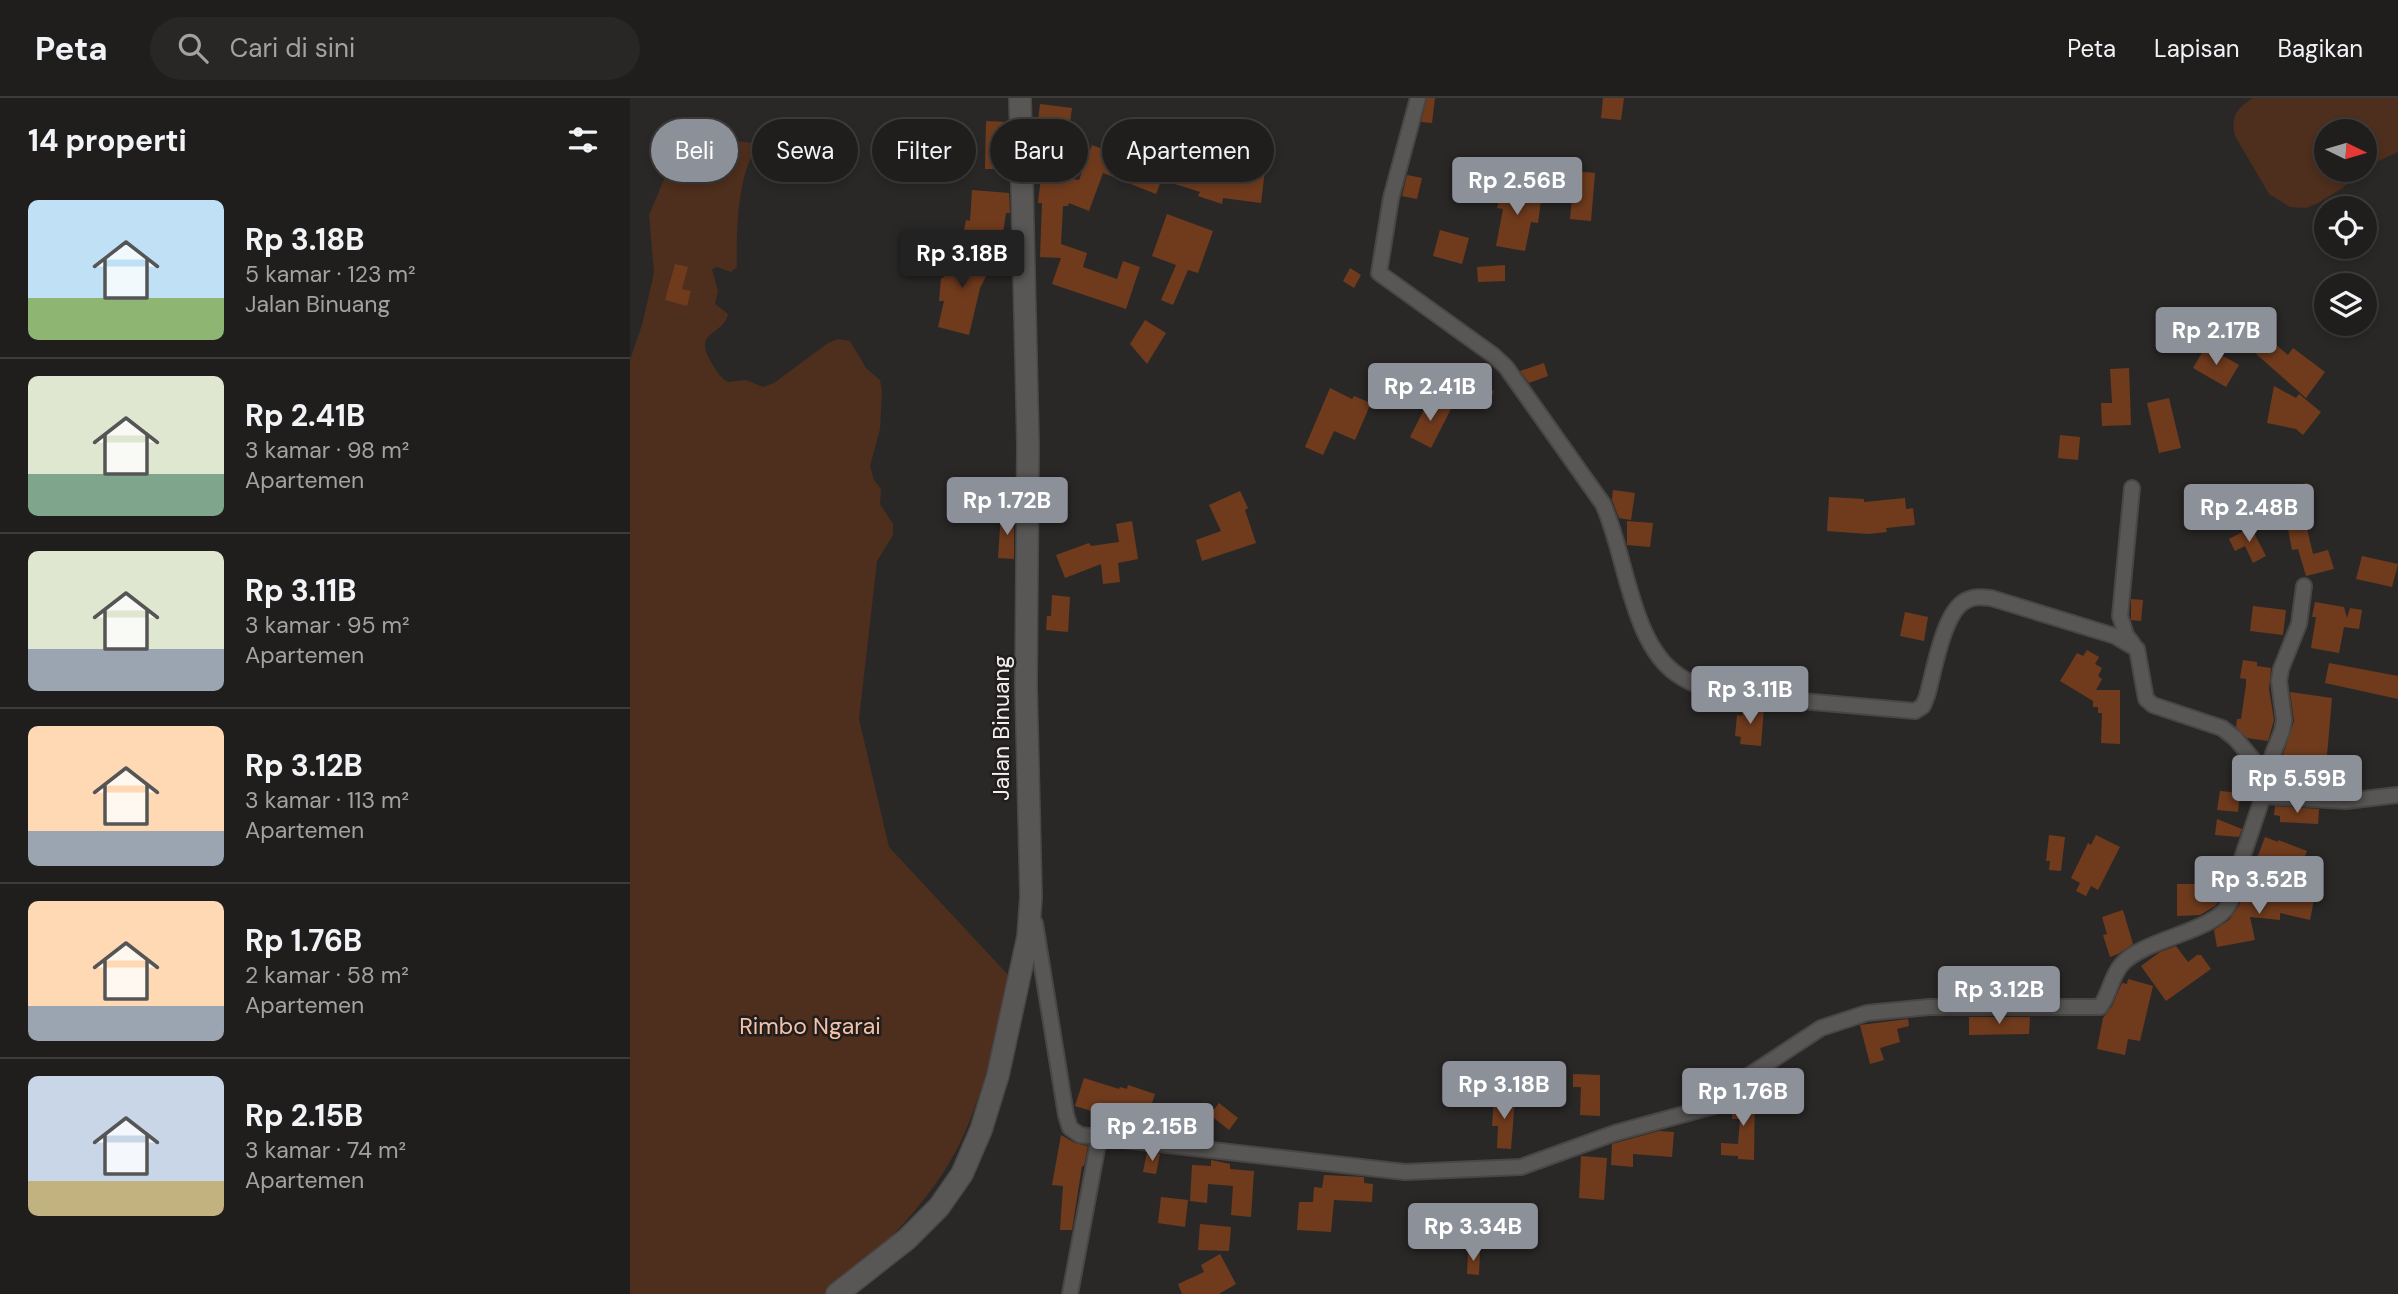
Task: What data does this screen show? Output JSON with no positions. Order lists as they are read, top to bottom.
{
  "streets": {
    "main road": ["Jalan Binuang"]
  },
  "parks": ["Rimbo Ngarai"],
  "north": "right",
  "page": {
    "header": "Peta",
    "search": "Cari di sini",
    "nav": ["Peta", "Lapisan", "Bagikan"],
    "heading": "14 properti",
    "chip": [
      "Beli",
      "Sewa",
      "Filter",
      "Baru",
      "Apartemen"
    ],
    "price": [
      "Rp 2.56B",
      "Rp 3.18B",
      "Rp 2.17B",
      "Rp 2.41B",
      "Rp 1.72B",
      "Rp 2.48B",
      "Rp 3.11B",
      "Rp 5.59B",
      "Rp 3.52B",
      "Rp 3.12B",
      "Rp 3.18B",
      "Rp 1.76B",
      "Rp 2.15B",
      "Rp 3.34B"
    ],
    "list": [
      {
        "name": "Rp 3.18B",
        "note": "5 kamar · 123 m² · Jalan Binuang"
      },
      {
        "name": "Rp 2.41B",
        "note": "3 kamar · 98 m² · Apartemen"
      },
      {
        "name": "Rp 3.11B",
        "note": "3 kamar · 95 m² · Apartemen"
      },
      {
        "name": "Rp 3.12B",
        "note": "3 kamar · 113 m² · Apartemen"
      },
      {
        "name": "Rp 1.76B",
        "note": "2 kamar · 58 m² · Apartemen"
      },
      {
        "name": "Rp 2.15B",
        "note": "3 kamar · 74 m² · Apartemen"
      }
    ]
  }
}
